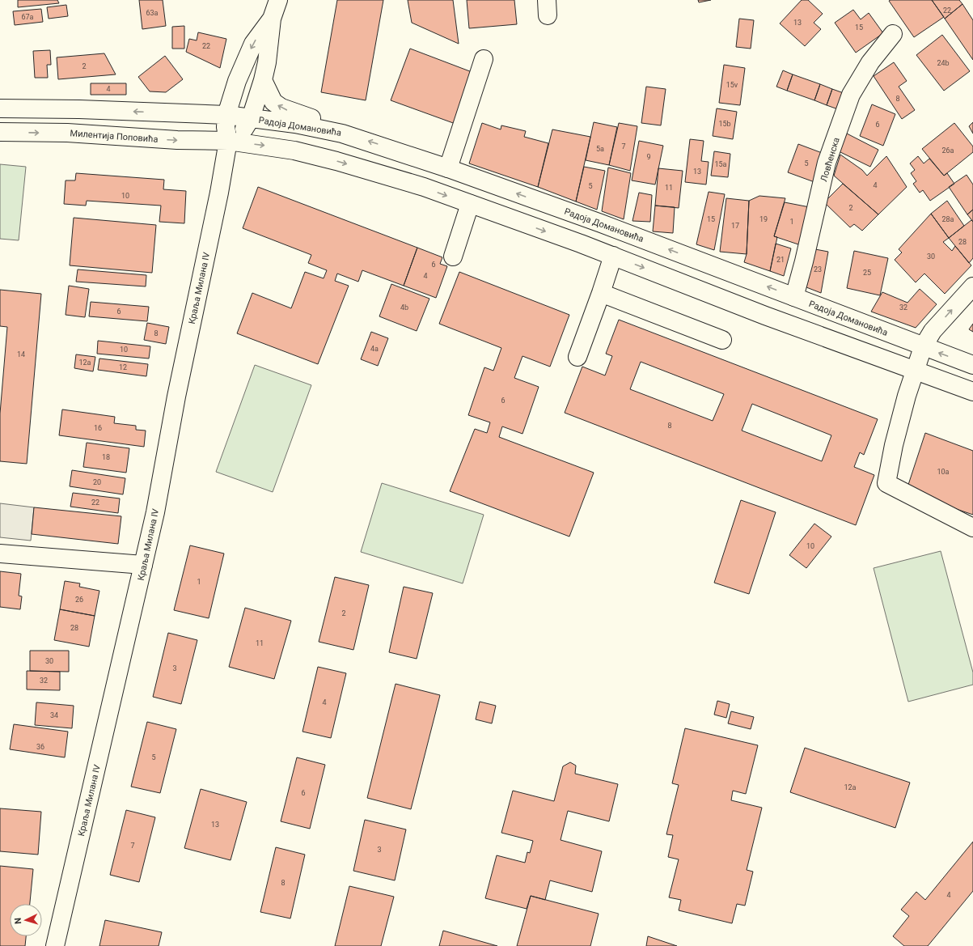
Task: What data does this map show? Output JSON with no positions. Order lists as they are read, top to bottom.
{
  "streets": {
    "main road": [
      "Радоја Домановића",
      "Милентија Поповића",
      "Ловћенска",
      "Краља Милана IV"
    ]
  },
  "crossings": [
    ["Радоја Домановића", "Ловћенска"],
    ["Радоја Домановића", "Краља Милана IV"],
    ["Милентија Поповића", "Краља Милана IV"]
  ],
  "house_numbers": [
    "22",
    "63a",
    "67a",
    "13",
    "15",
    "22",
    "24b",
    "2",
    "15v",
    "4",
    "8",
    "15b",
    "6",
    "7",
    "5a",
    "26a",
    "9",
    "5",
    "15a",
    "13",
    "4",
    "5",
    "11",
    "10",
    "2",
    "15",
    "19",
    "28a",
    "1",
    "17",
    "28",
    "30",
    "21",
    "6",
    "23",
    "25",
    "4",
    "4b",
    "32",
    "6",
    "8",
    "4a",
    "10",
    "14",
    "12a",
    "12",
    "6",
    "8",
    "16",
    "18",
    "10a",
    "20",
    "22",
    "10",
    "1",
    "26",
    "2",
    "28",
    "11",
    "30",
    "3",
    "32",
    "4",
    "34",
    "36",
    "5",
    "12a",
    "6",
    "13",
    "7",
    "3",
    "8",
    "4"
  ],
  "north": "left"
}
